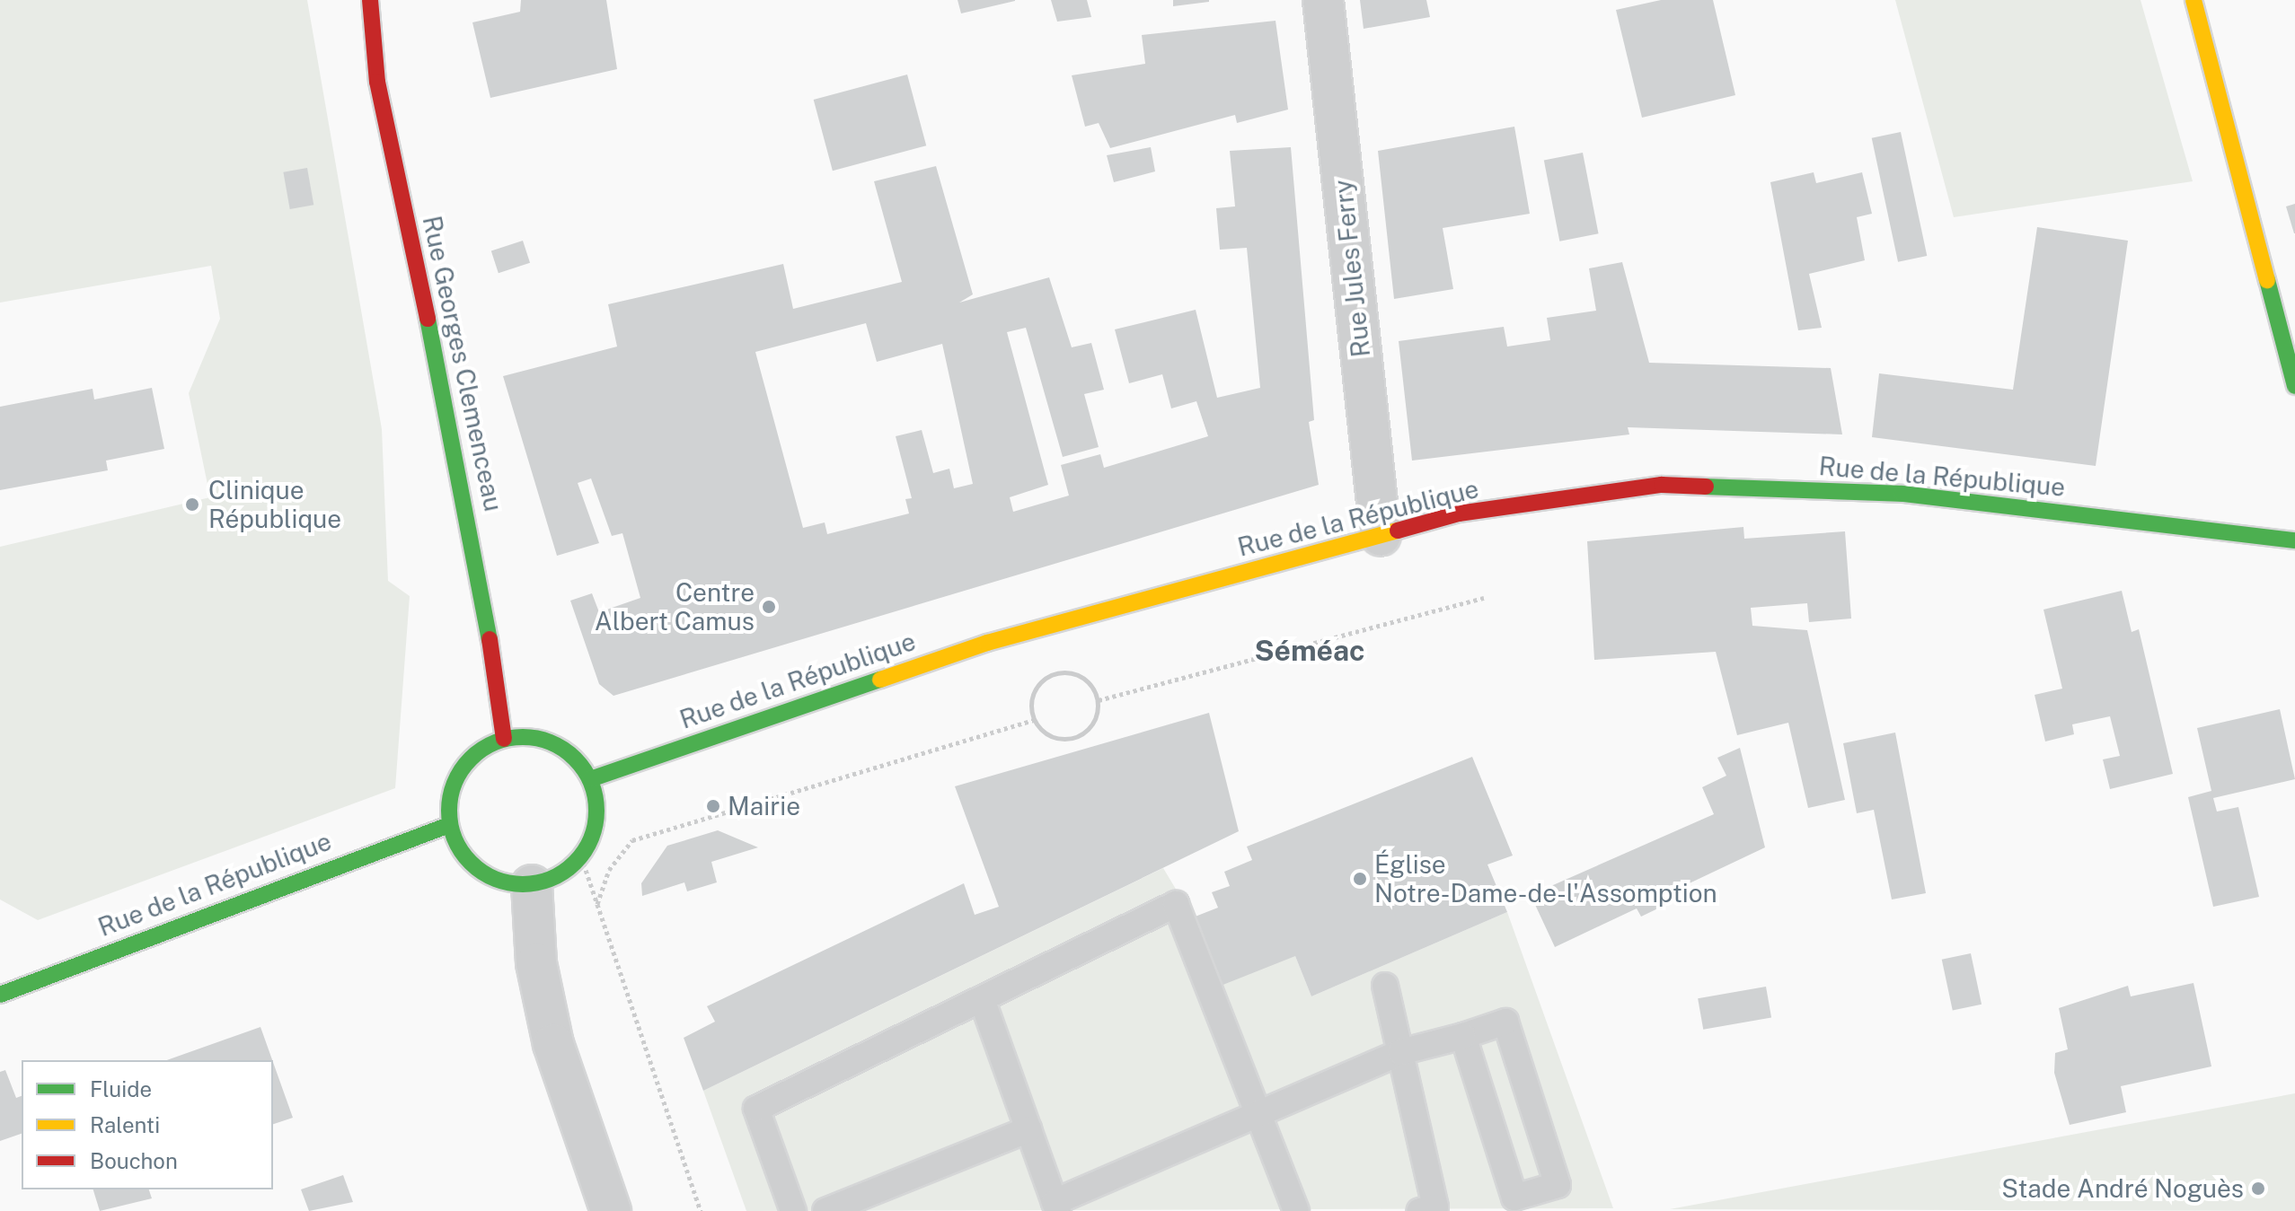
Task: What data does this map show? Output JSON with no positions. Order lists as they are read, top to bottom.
{
  "streets": {
    "street": ["Rue Jules Ferry", "Rue Georges Clemenceau", "Rue de la République"]
  },
  "crossings": [
    ["Rue Jules Ferry", "Rue de la République"],
    ["Rue Georges Clemenceau", "Rue de la République"]
  ],
  "districts": ["Séméac"],
  "places": [
    "Clinique République",
    "Centre Albert Camus",
    "Mairie",
    "Église Notre-Dame-de-l'Assomption",
    "Stade André Noguès"
  ],
  "legend": ["Fluide", "Ralenti", "Bouchon"]
}
